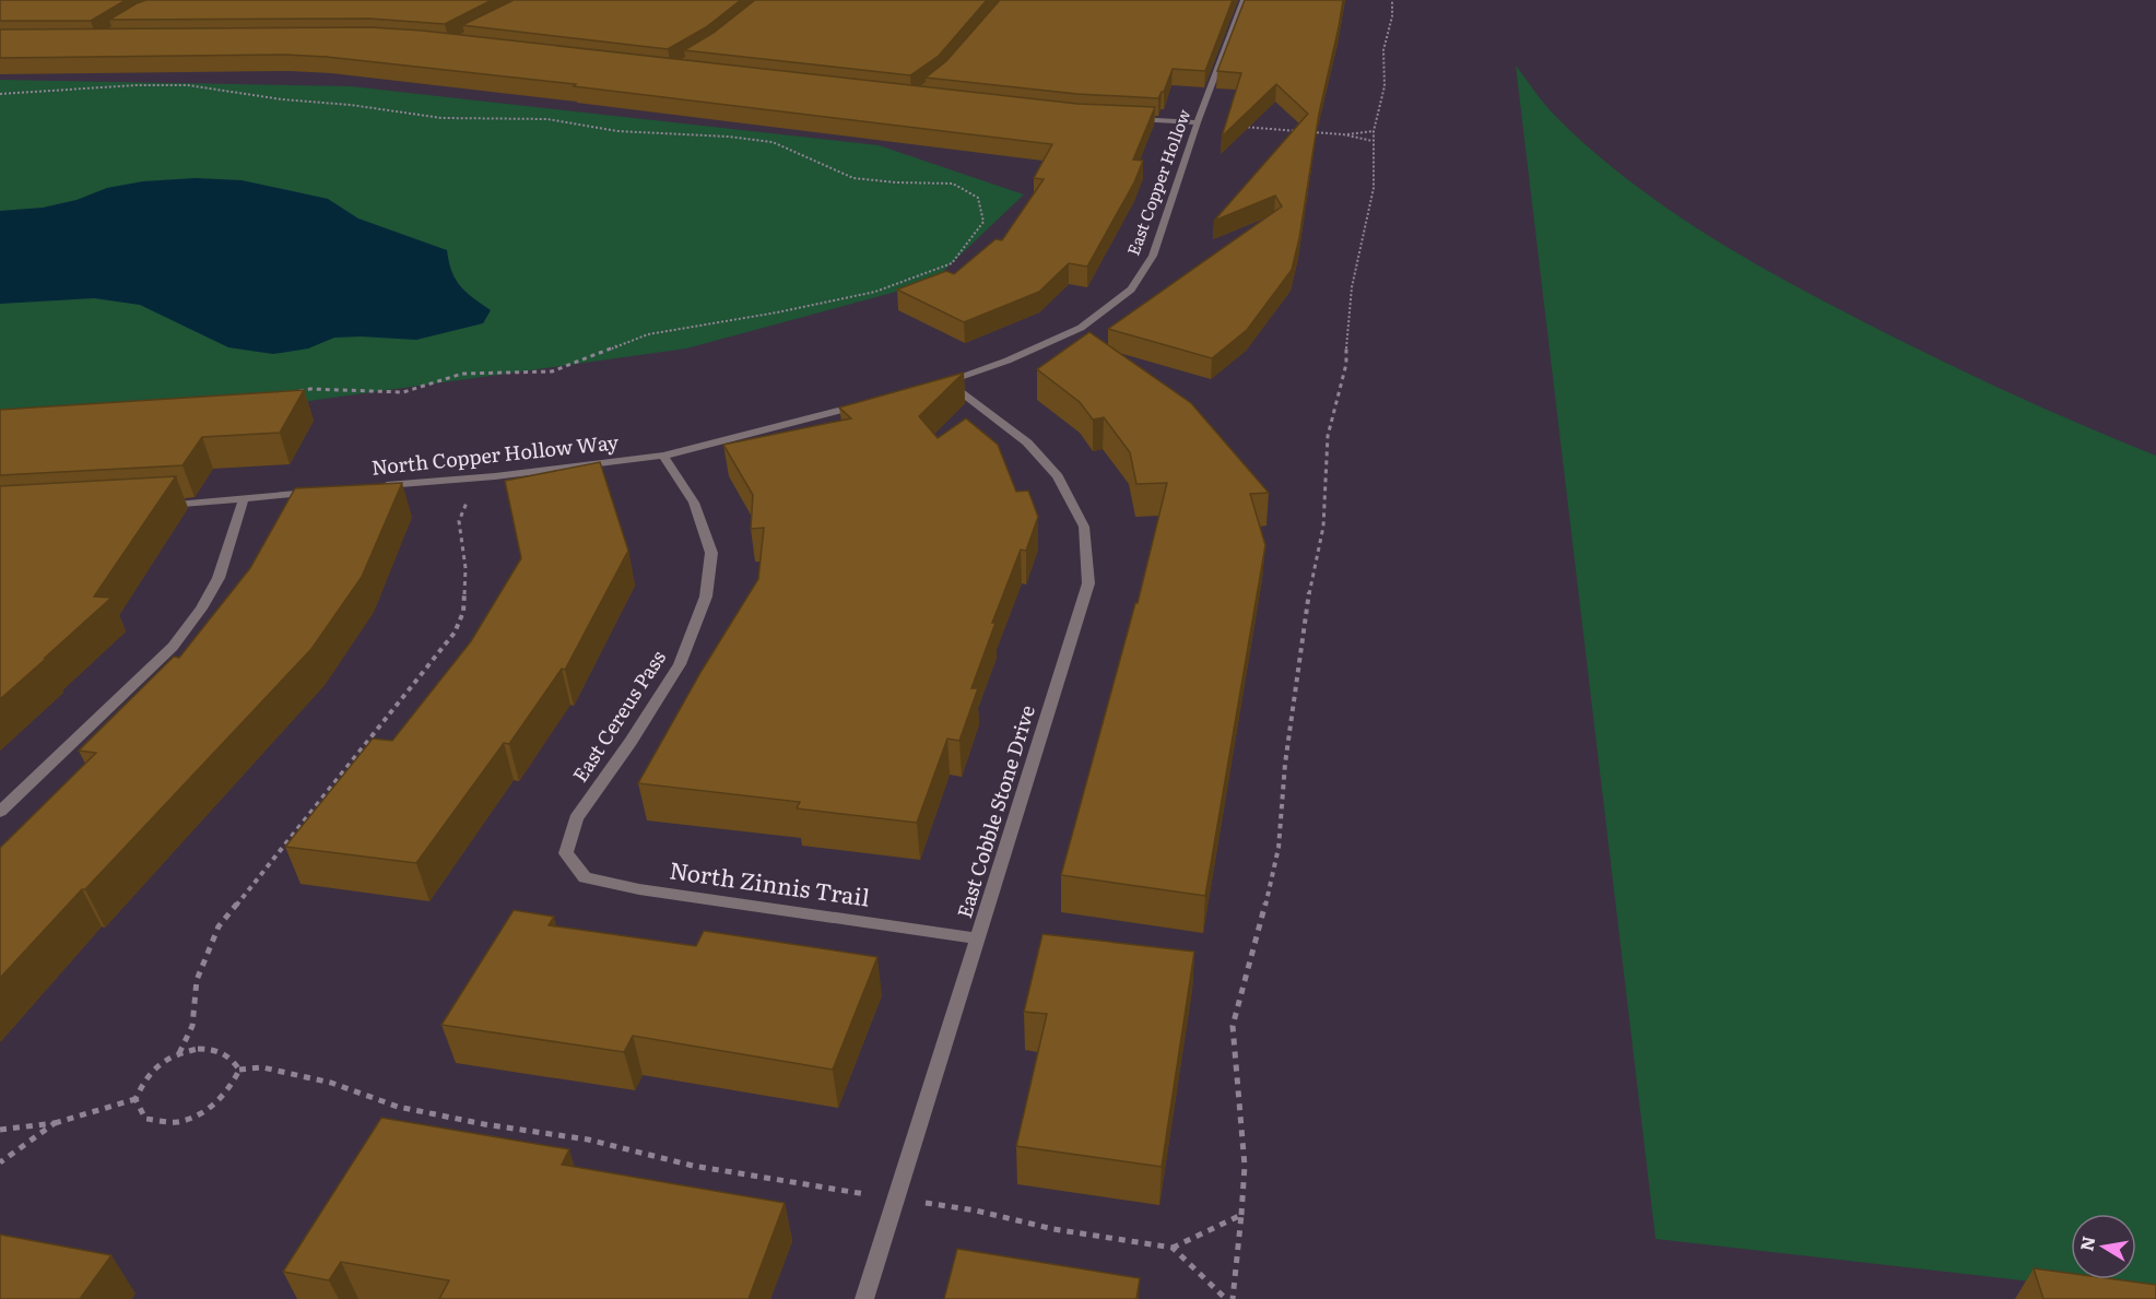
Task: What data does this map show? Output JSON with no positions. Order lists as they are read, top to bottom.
{
  "streets": {
    "street": [
      "East Copper Hollow",
      "North Copper Hollow Way",
      "East Cereus Pass",
      "East Cobble Stone Drive",
      "North Zinnis Trail"
    ]
  },
  "crossings": [
    ["East Copper Hollow", "East Cobble Stone Drive"],
    ["North Copper Hollow Way", "East Cereus Pass"],
    ["East Cereus Pass", "North Zinnis Trail"],
    ["East Cobble Stone Drive", "North Zinnis Trail"]
  ],
  "north": "left"
}
